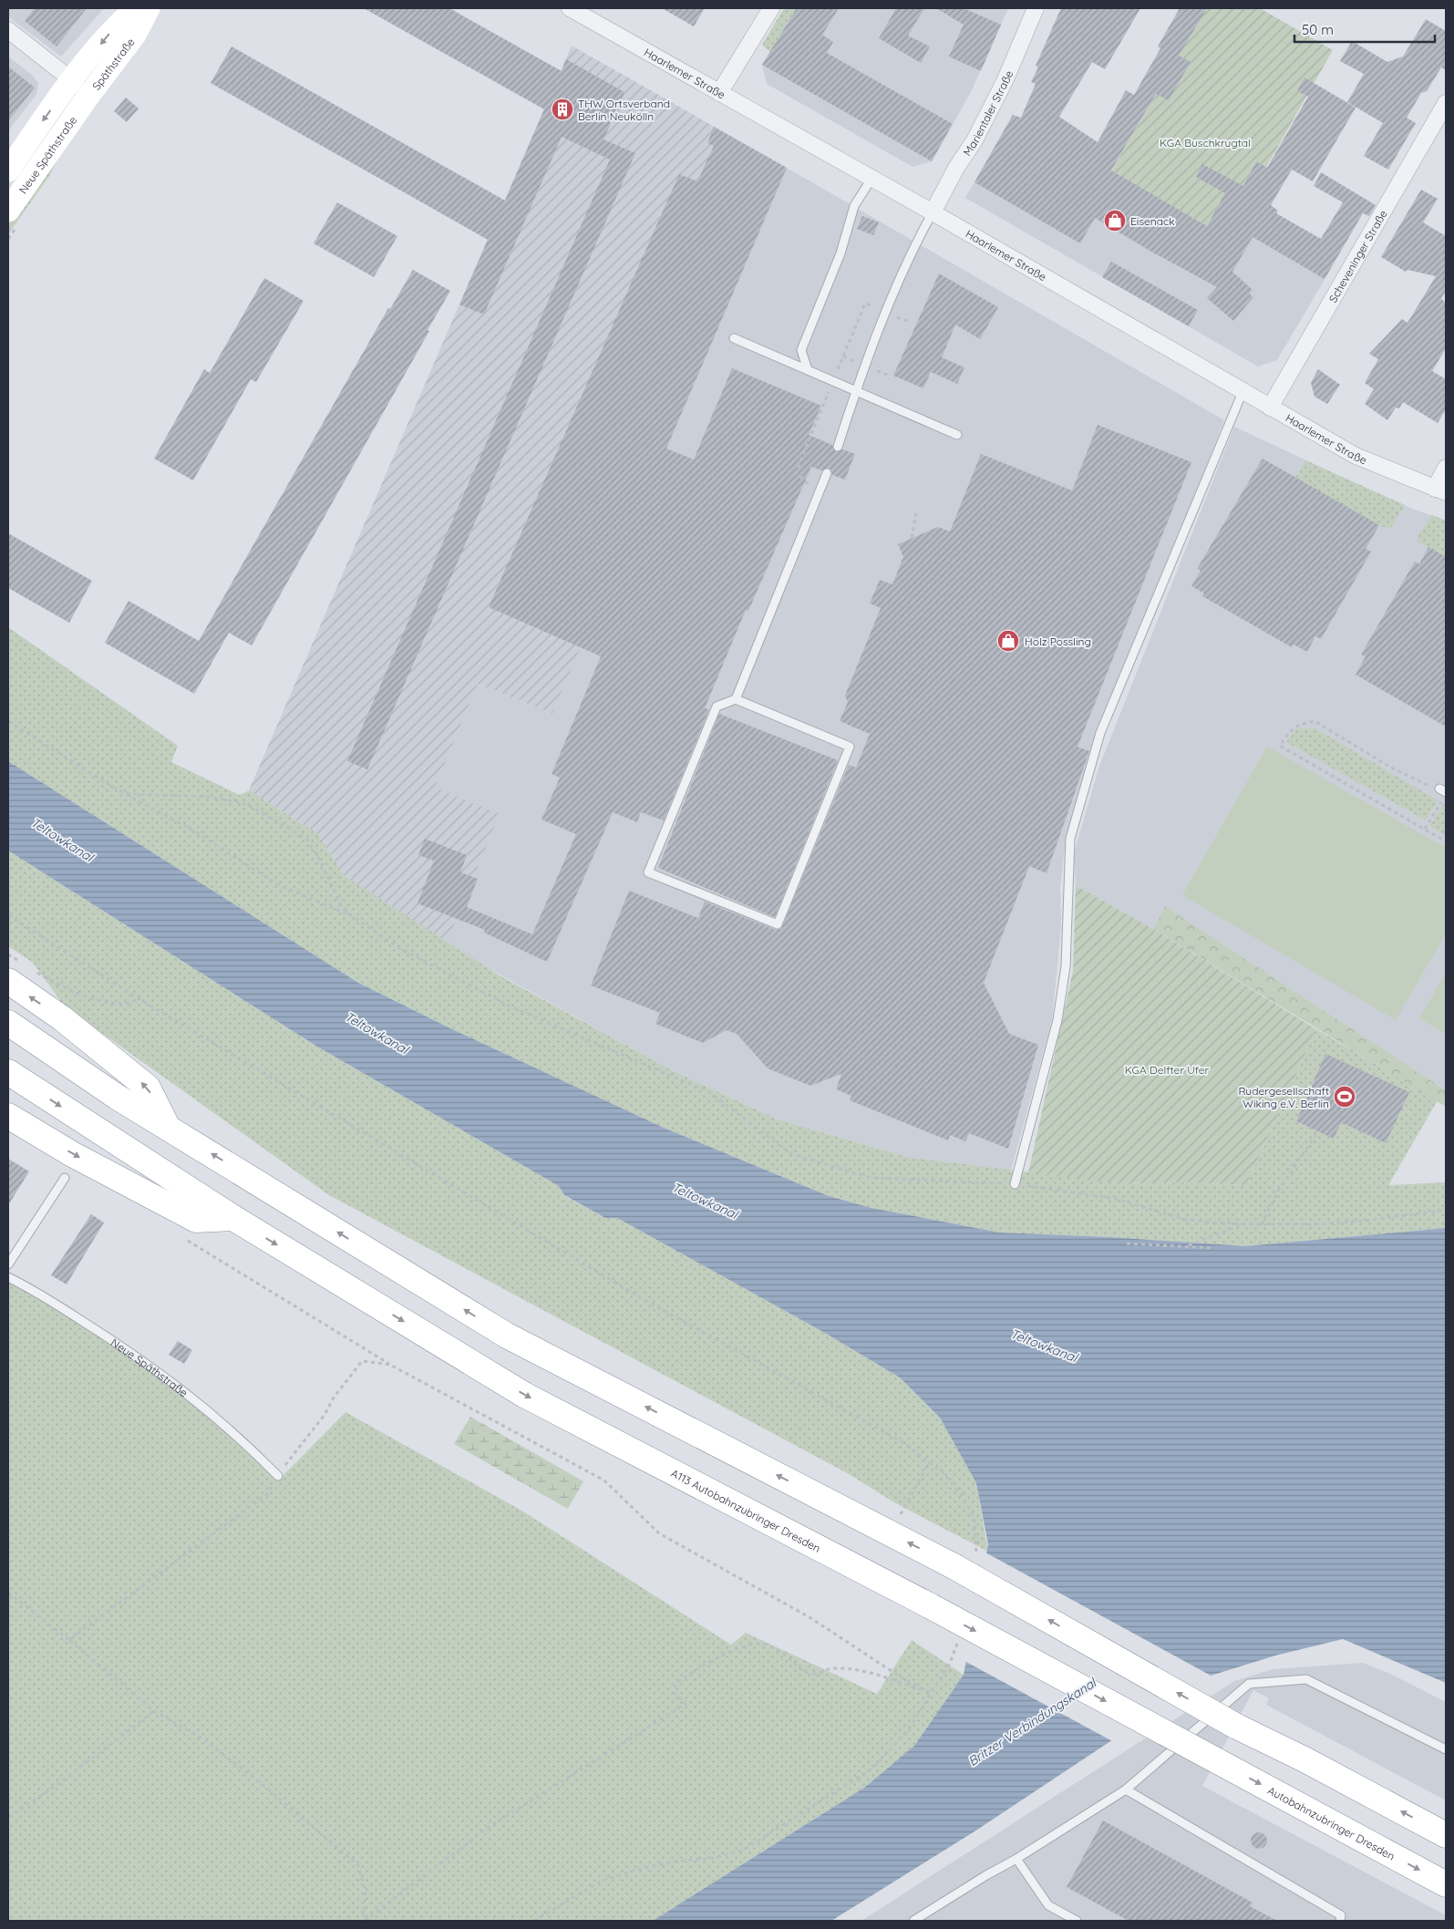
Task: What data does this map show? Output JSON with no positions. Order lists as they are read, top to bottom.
{
  "streets": {
    "highway": ["A113 Autobahnzubringer Dresden", "Autobahnzubringer Dresden"],
    "main road": ["Späthstraße", "Neue Späthstraße"],
    "street": ["Haarlemer Straße", "Marientaler Straße", "Scheveninger Straße"]
  },
  "crossings": [
    ["Späthstraße", "Neue Späthstraße"],
    ["Haarlemer Straße", "Marientaler Straße"],
    ["Haarlemer Straße", "Scheveninger Straße"],
    ["A113 Autobahnzubringer Dresden", "Autobahnzubringer Dresden"]
  ],
  "water": ["Teltowkanal", "Britzer Verbindungskanal"],
  "parks": ["KGA Buschkrugtal", "KGA Delfter Ufer"],
  "places": {
    "building": ["THW Ortsverband Berlin Neukölln"],
    "shop": ["Eisenack", "Holz Possling"],
    "sports": ["Rudergesellschaft Wiking e.V. Berlin"]
  },
  "scale_bar": "50 m"
}
